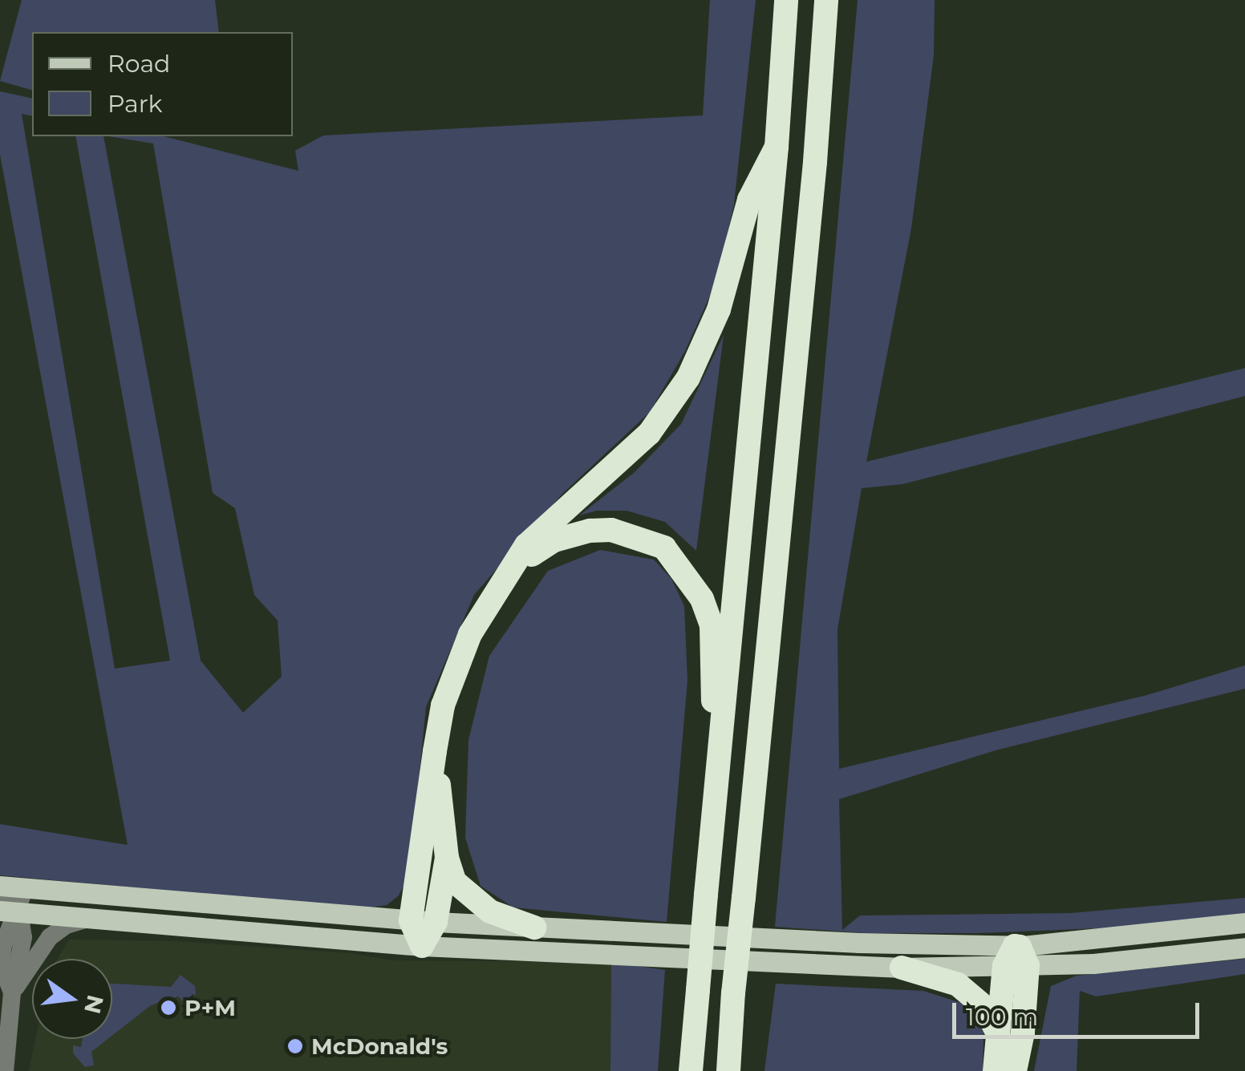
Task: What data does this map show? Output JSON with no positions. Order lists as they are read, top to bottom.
{
  "places": ["P+M", "McDonald's"],
  "legend": ["Road", "Park"],
  "scale_bar": "100 m",
  "north": "right"
}
